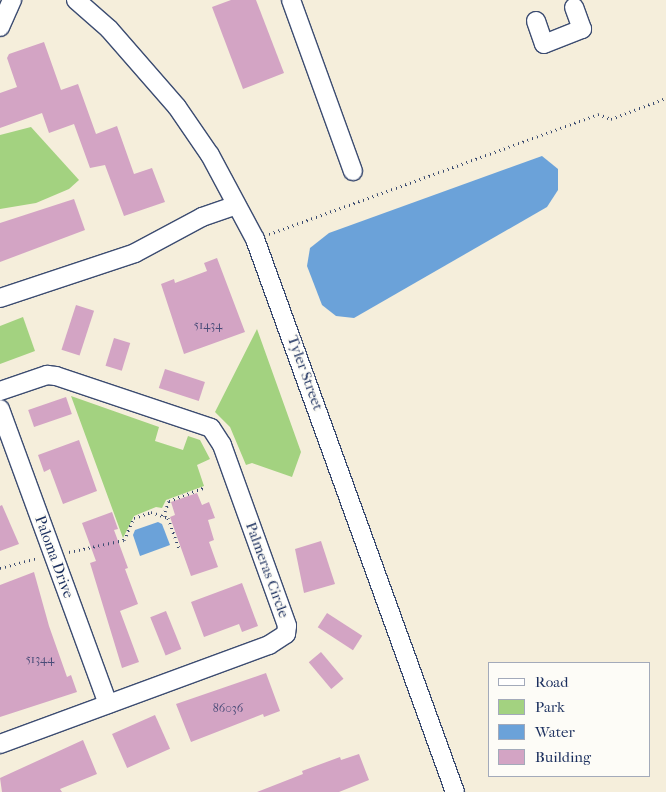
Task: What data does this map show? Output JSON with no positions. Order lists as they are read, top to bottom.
{
  "streets": {
    "street": ["Tyler Street", "Paloma Drive", "Palmeras Circle"]
  },
  "crossings": [
    ["Paloma Drive", "Palmeras Circle"]
  ],
  "house_numbers": ["51434", "51344", "86036"],
  "legend": [
    "Road",
    "Park",
    "Water",
    "Building"
  ]
}
